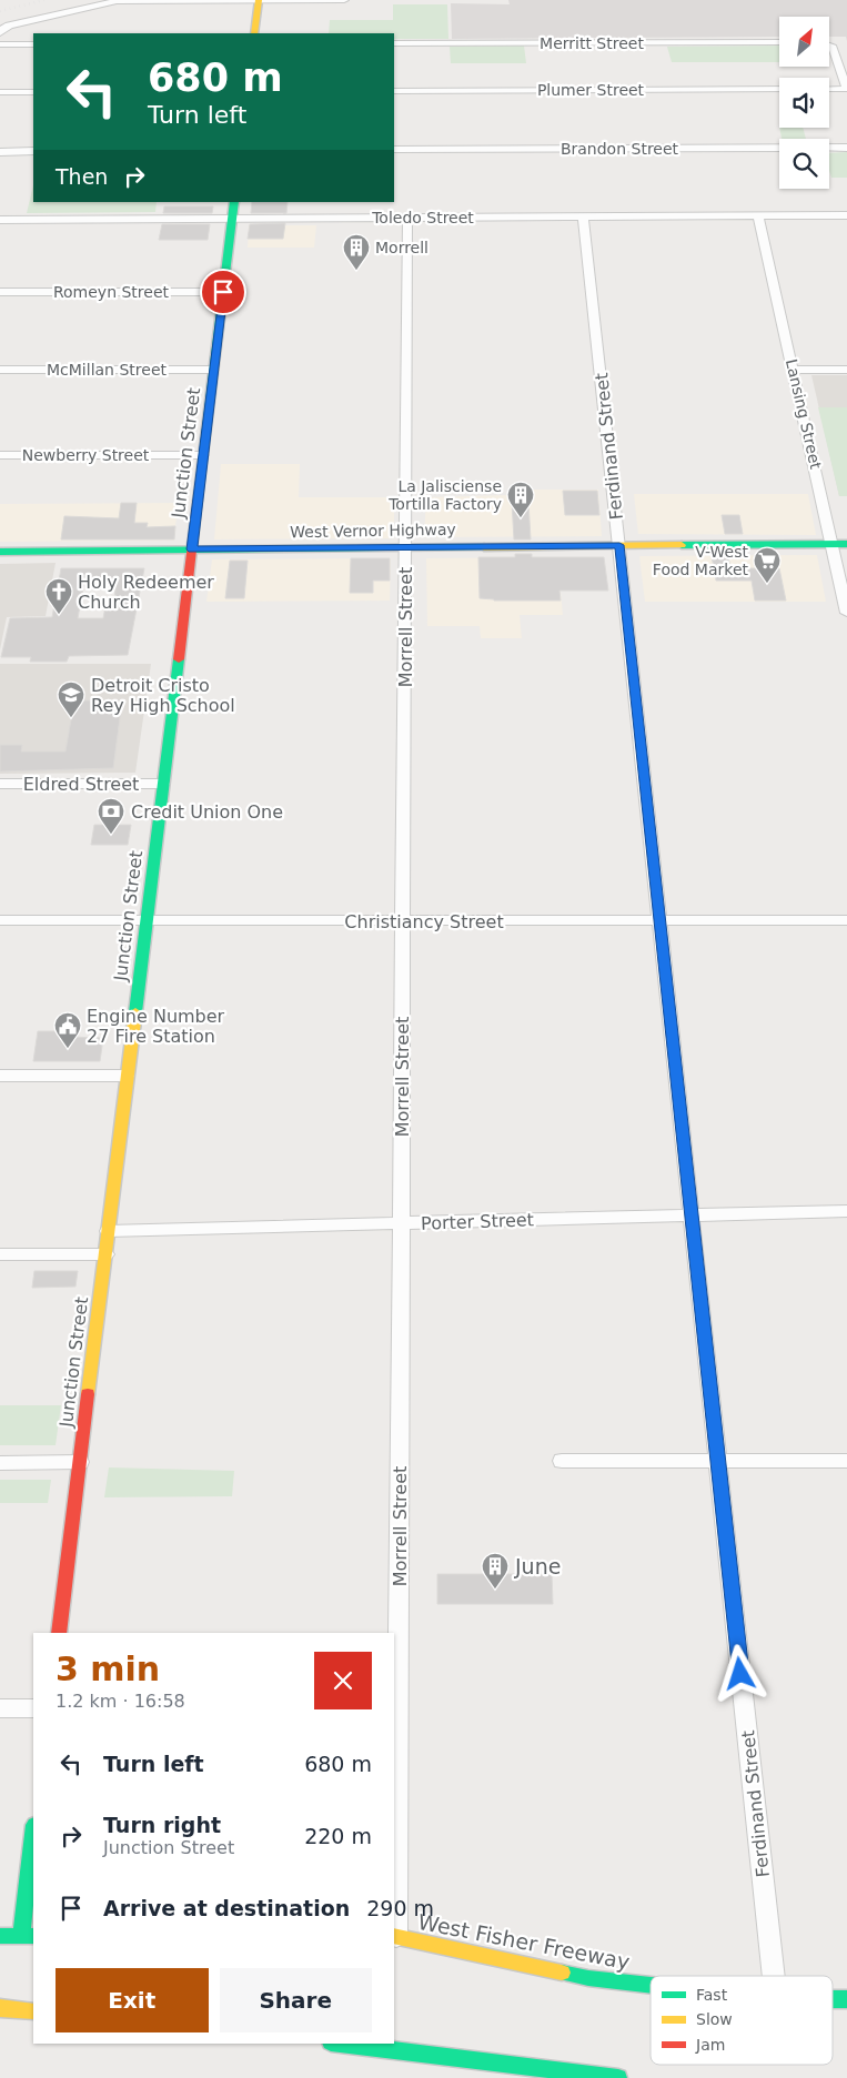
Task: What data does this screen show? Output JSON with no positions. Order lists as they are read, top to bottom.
{
  "streets": {
    "main road": ["Junction Street", "West Vernor Highway", "West Fisher Freeway"],
    "street": [
      "Merritt Street",
      "Plumer Street",
      "Brandon Street",
      "Toledo Street",
      "Romeyn Street",
      "McMillan Street",
      "Lansing Street",
      "Ferdinand Street",
      "Newberry Street",
      "Morrell Street",
      "Eldred Street",
      "Christiancy Street",
      "Porter Street"
    ]
  },
  "crossings": [
    ["Toledo Street", "Lansing Street"],
    ["Toledo Street", "Ferdinand Street"],
    ["Toledo Street", "Junction Street"],
    ["Toledo Street", "Morrell Street"],
    ["Romeyn Street", "Junction Street"],
    ["McMillan Street", "Junction Street"],
    ["Lansing Street", "West Vernor Highway"],
    ["Ferdinand Street", "West Vernor Highway"],
    ["Ferdinand Street", "Christiancy Street"],
    ["Ferdinand Street", "Porter Street"],
    ["Junction Street", "Newberry Street"],
    ["Junction Street", "West Vernor Highway"],
    ["Junction Street", "Eldred Street"],
    ["Junction Street", "Christiancy Street"],
    ["Junction Street", "Porter Street"],
    ["West Vernor Highway", "Morrell Street"],
    ["Morrell Street", "Christiancy Street"],
    ["Morrell Street", "Porter Street"],
    ["Morrell Street", "West Fisher Freeway"]
  ],
  "places": {
    "building": ["Morrell", "La Jalisciense Tortilla Factory", "June"],
    "supermarket": ["V-West Food Market"],
    "church": ["Holy Redeemer Church"],
    "school or university": ["Detroit Cristo Rey High School"],
    "bank": ["Credit Union One"],
    "public building": ["Engine Number 27 Fire Station"]
  },
  "legend": ["Fast", "Slow", "Jam"],
  "north": "top right",
  "page": {
    "turn": ["680 m", "Turn left"],
    "then": "Then",
    "heading": ["3 min", "1.2 km · 16:58"],
    "list": [
      {
        "name": "Turn left",
        "value": "680 m"
      },
      {
        "name": "Turn right",
        "note": "Junction Street",
        "value": "220 m"
      },
      {
        "name": "Arrive at destination",
        "value": "290 m"
      }
    ],
    "buttons": ["Exit", "Share"]
  }
}
